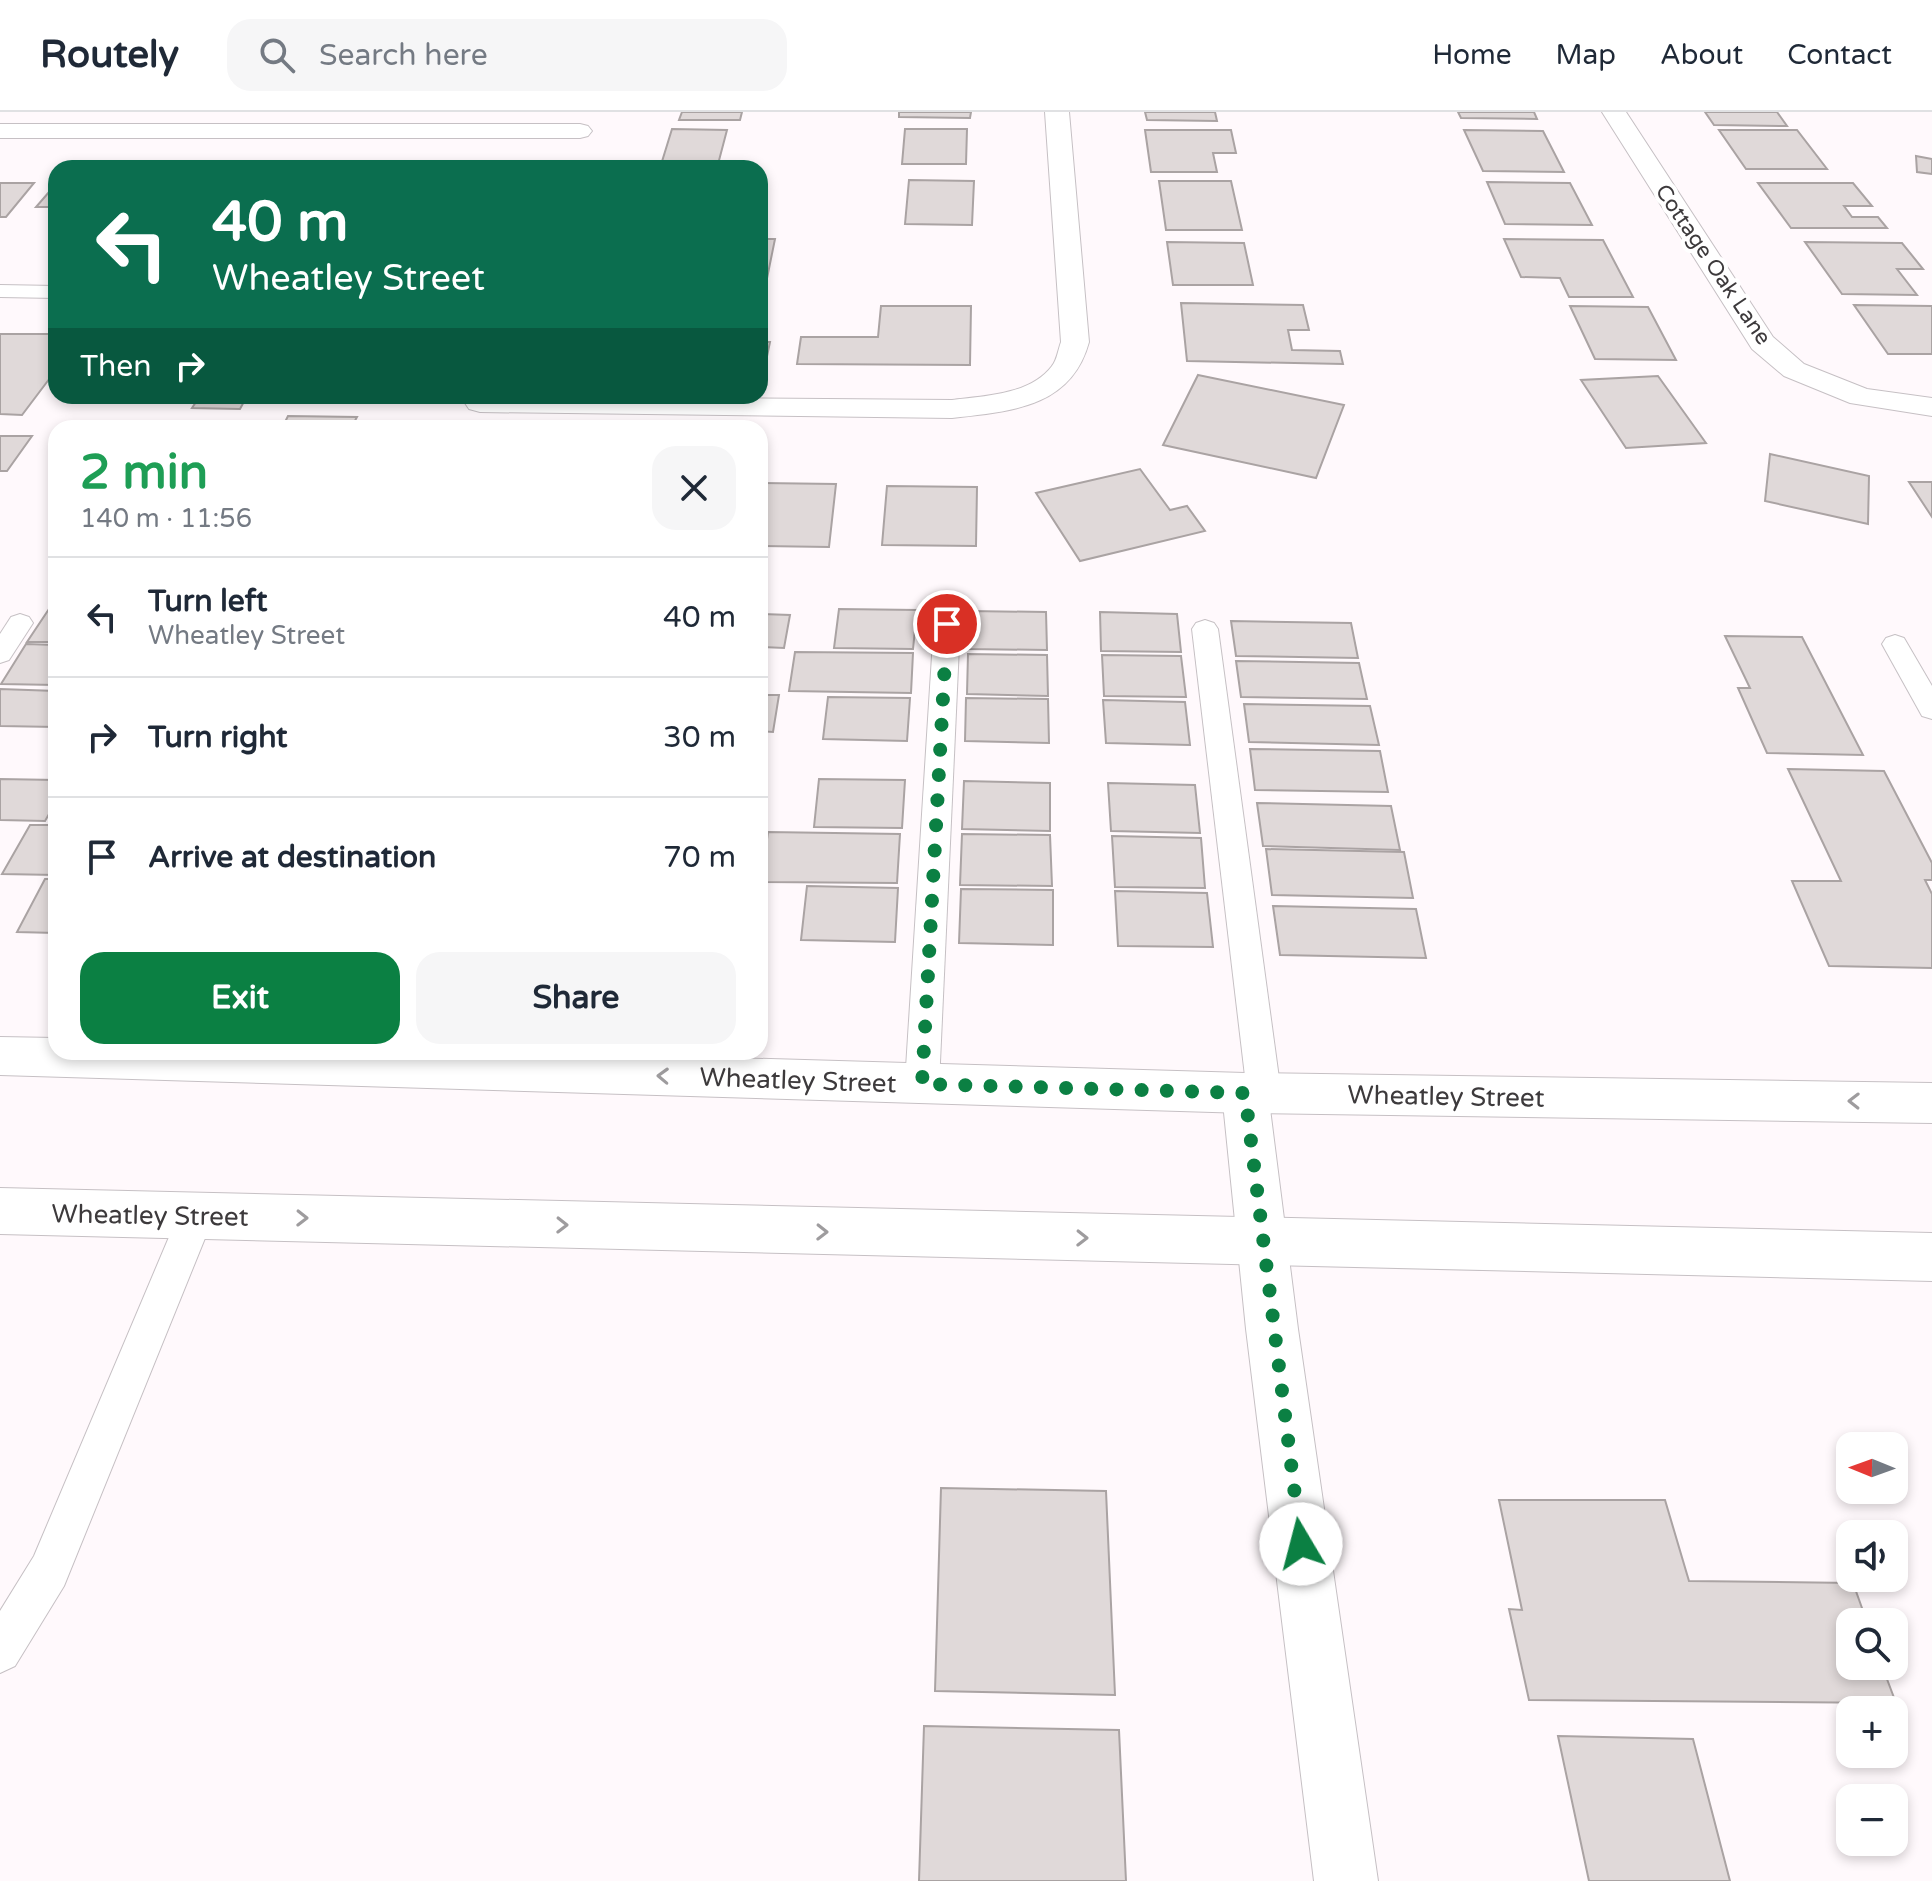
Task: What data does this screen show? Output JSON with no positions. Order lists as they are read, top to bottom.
{
  "streets": {
    "street": ["Cottage Oak Lane", "Wheatley Street"]
  },
  "north": "left",
  "page": {
    "header": "Routely",
    "search": "Search here",
    "nav": [
      "Home",
      "Map",
      "About",
      "Contact"
    ],
    "turn": ["40 m", "Wheatley Street"],
    "then": "Then",
    "heading": ["2 min", "140 m · 11:56"],
    "list": [
      {
        "name": "Turn left",
        "note": "Wheatley Street",
        "value": "40 m"
      },
      {
        "name": "Turn right",
        "value": "30 m"
      },
      {
        "name": "Arrive at destination",
        "value": "70 m"
      }
    ],
    "buttons": ["Exit", "Share"],
    "map_buttons": ["+", "−"]
  }
}
